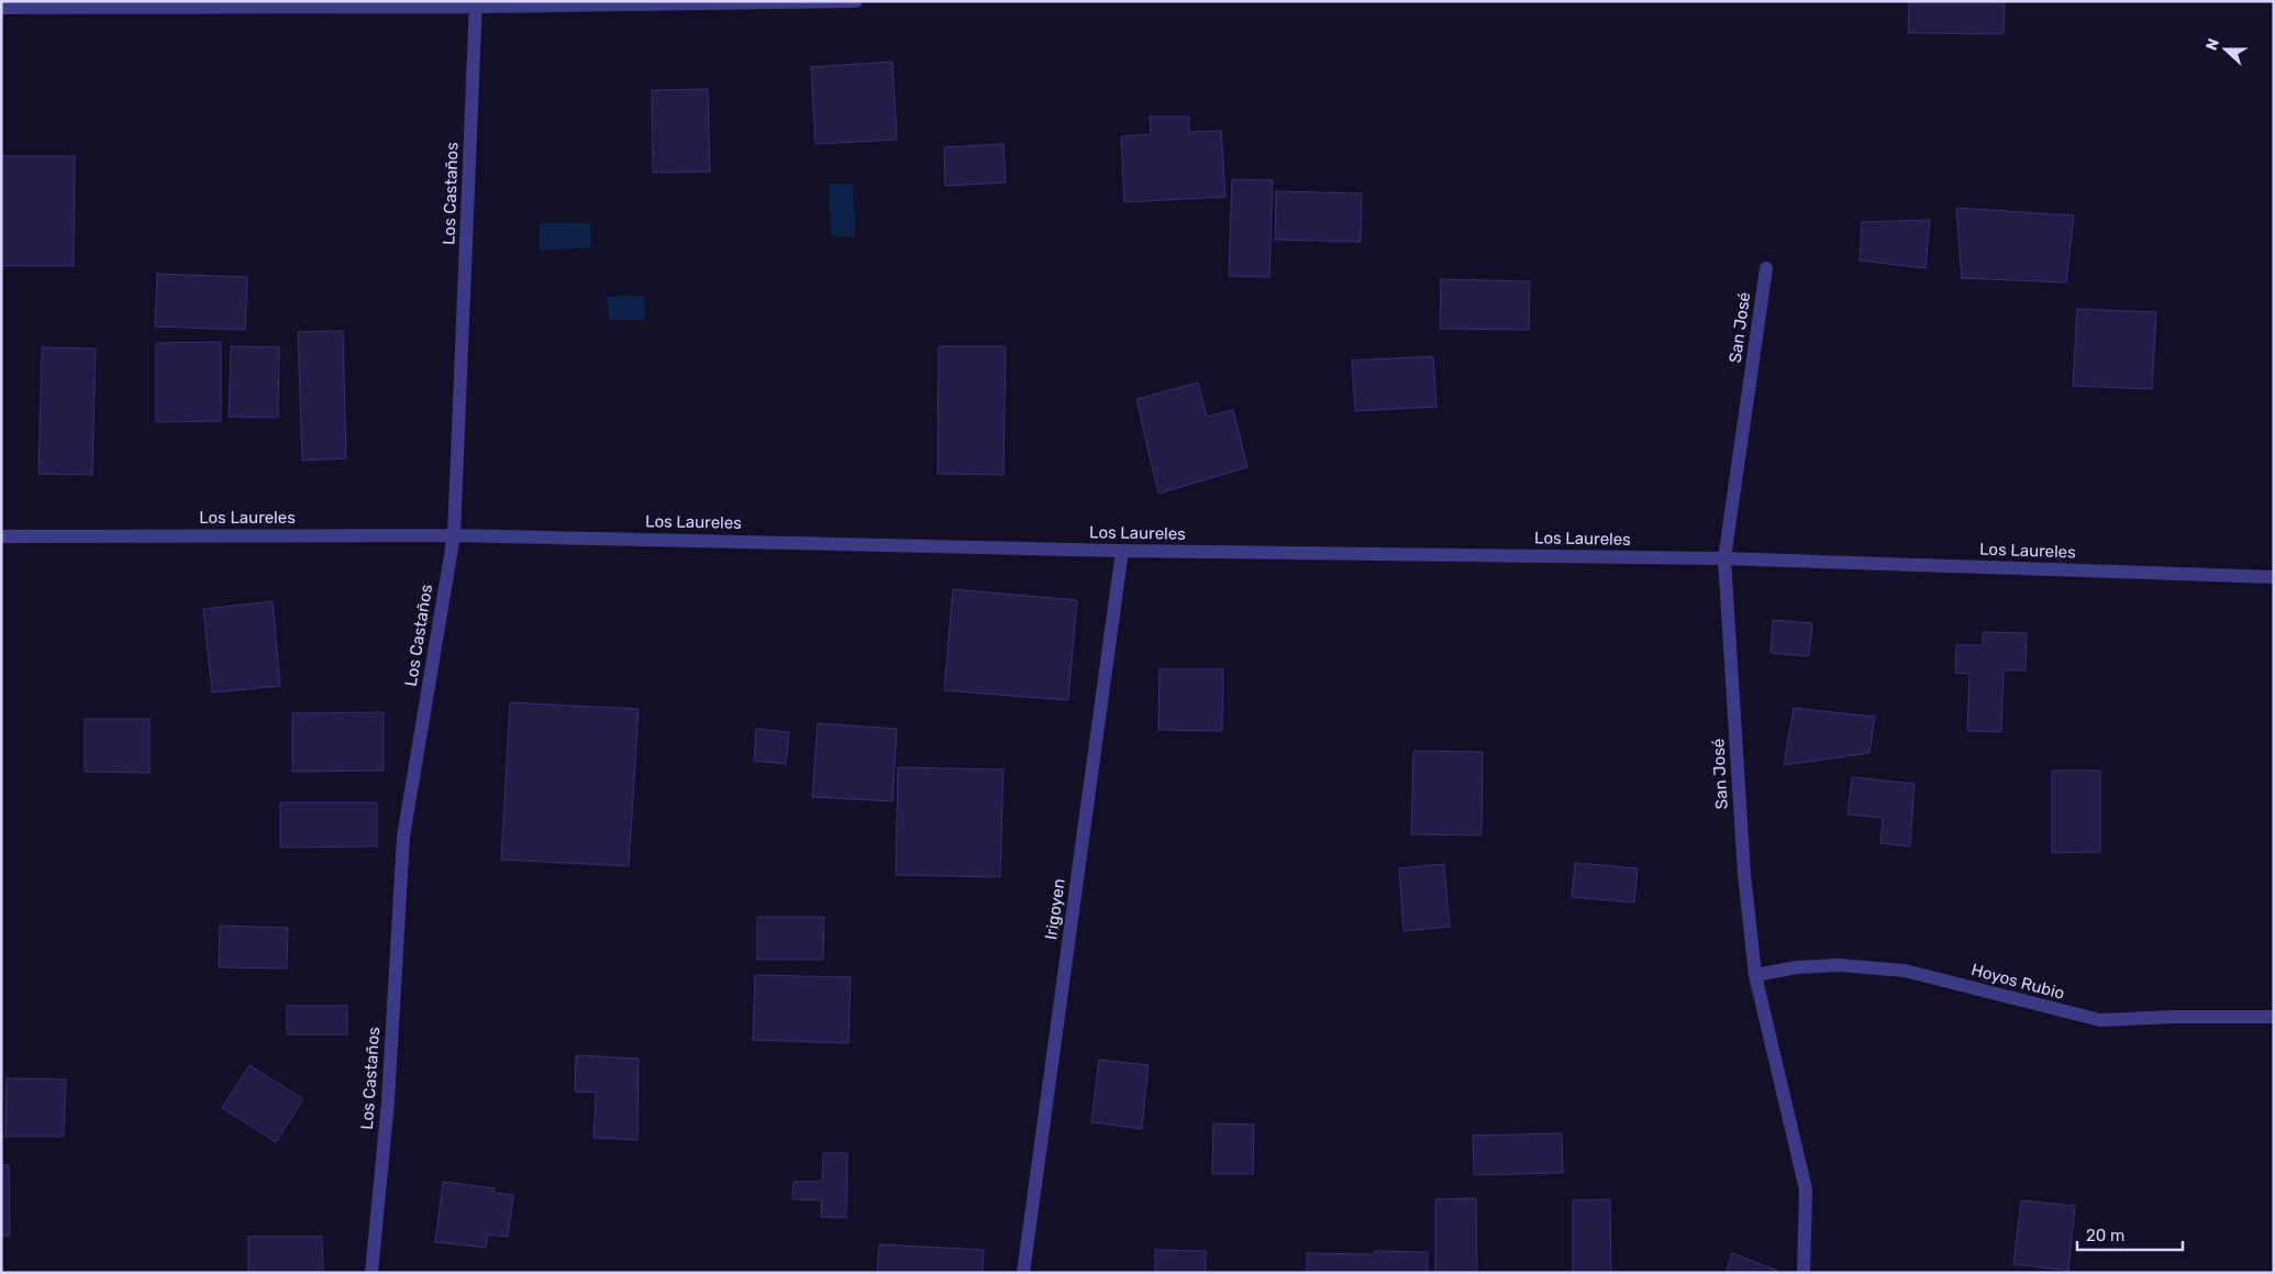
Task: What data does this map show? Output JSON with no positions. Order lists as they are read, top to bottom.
{
  "streets": {
    "street": [
      "Los Castaños",
      "San José",
      "Los Laureles",
      "Irigoyen",
      "Hoyos Rubio"
    ]
  },
  "crossings": [
    ["Los Castaños", "Los Laureles"],
    ["San José", "Los Laureles"],
    ["San José", "Hoyos Rubio"],
    ["Los Laureles", "Irigoyen"]
  ],
  "scale_bar": "20 m",
  "north": "left"
}
